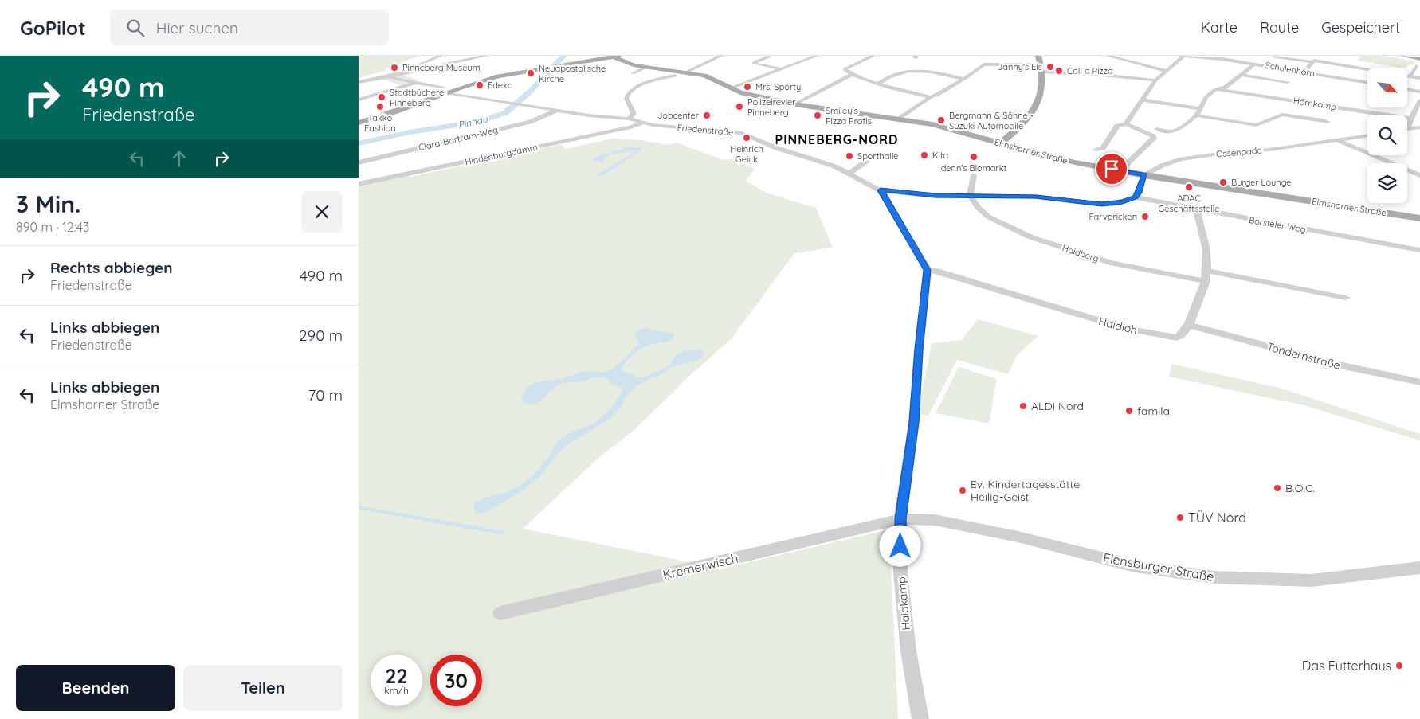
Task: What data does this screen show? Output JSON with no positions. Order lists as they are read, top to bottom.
{
  "streets": {
    "main road": ["Elmshorner Straße"],
    "street": [
      "Schulenhörn",
      "Hörnkamp",
      "Friedenstraße",
      "Clara-Bartram-Weg",
      "Ossenpadd",
      "Hindenburgdamm",
      "Borsteler Weg",
      "Haidberg",
      "Haidloh",
      "Tondernstraße",
      "Kremerwisch",
      "Flensburger Straße",
      "Haidkamp"
    ]
  },
  "crossings": [
    ["Friedenstraße", "Clara-Bartram-Weg"],
    ["Friedenstraße", "Hindenburgdamm"],
    ["Friedenstraße", "Borsteler Weg"],
    ["Friedenstraße", "Haidberg"],
    ["Elmshorner Straße", "Ossenpadd"],
    ["Borsteler Weg", "Haidloh"],
    ["Haidberg", "Haidloh"],
    ["Haidloh", "Tondernstraße"],
    ["Haidloh", "Haidkamp"],
    ["Kremerwisch", "Flensburger Straße"],
    ["Kremerwisch", "Haidkamp"],
    ["Flensburger Straße", "Haidkamp"]
  ],
  "districts": ["PINNEBERG-NORD"],
  "water": ["Pinnau"],
  "places": [
    "Janny's Eis",
    "Pinneberg Museum",
    "Call a Pizza",
    "Neuapostolische Kirche",
    "Edeka",
    "Mrs. Sporty",
    "Stadtbücherei Pinneberg",
    "Takko Fashion",
    "Polizeirevier Pinneberg",
    "Jobcenter",
    "Smiley's Pizza Profis",
    "Bergmann & Söhne - Suzuki Automobile",
    "Heinrich Geick",
    "Kita",
    "Sporthalle",
    "denn's Biomarkt",
    "Burger Lounge",
    "ADAC Geschäftsstelle",
    "Farvpricken",
    "ALDI Nord",
    "famila",
    "B.O.C.",
    "Ev. Kindertagesstätte Heilig-Geist",
    "TÜV Nord",
    "Das Futterhaus"
  ],
  "north": "bottom right",
  "page": {
    "header": "GoPilot",
    "search": "Hier suchen",
    "nav": ["Karte", "Route", "Gespeichert"],
    "turn": ["490 m", "Friedenstraße"],
    "heading": ["3 Min.", "890 m · 12:43"],
    "list": [
      {
        "name": "Rechts abbiegen",
        "note": "Friedenstraße",
        "value": "490 m"
      },
      {
        "name": "Links abbiegen",
        "note": "Friedenstraße",
        "value": "290 m"
      },
      {
        "name": "Links abbiegen",
        "note": "Elmshorner Straße",
        "value": "70 m"
      }
    ],
    "speed": "22 km/h",
    "limit": "30",
    "buttons": ["Beenden", "Teilen"]
  }
}
